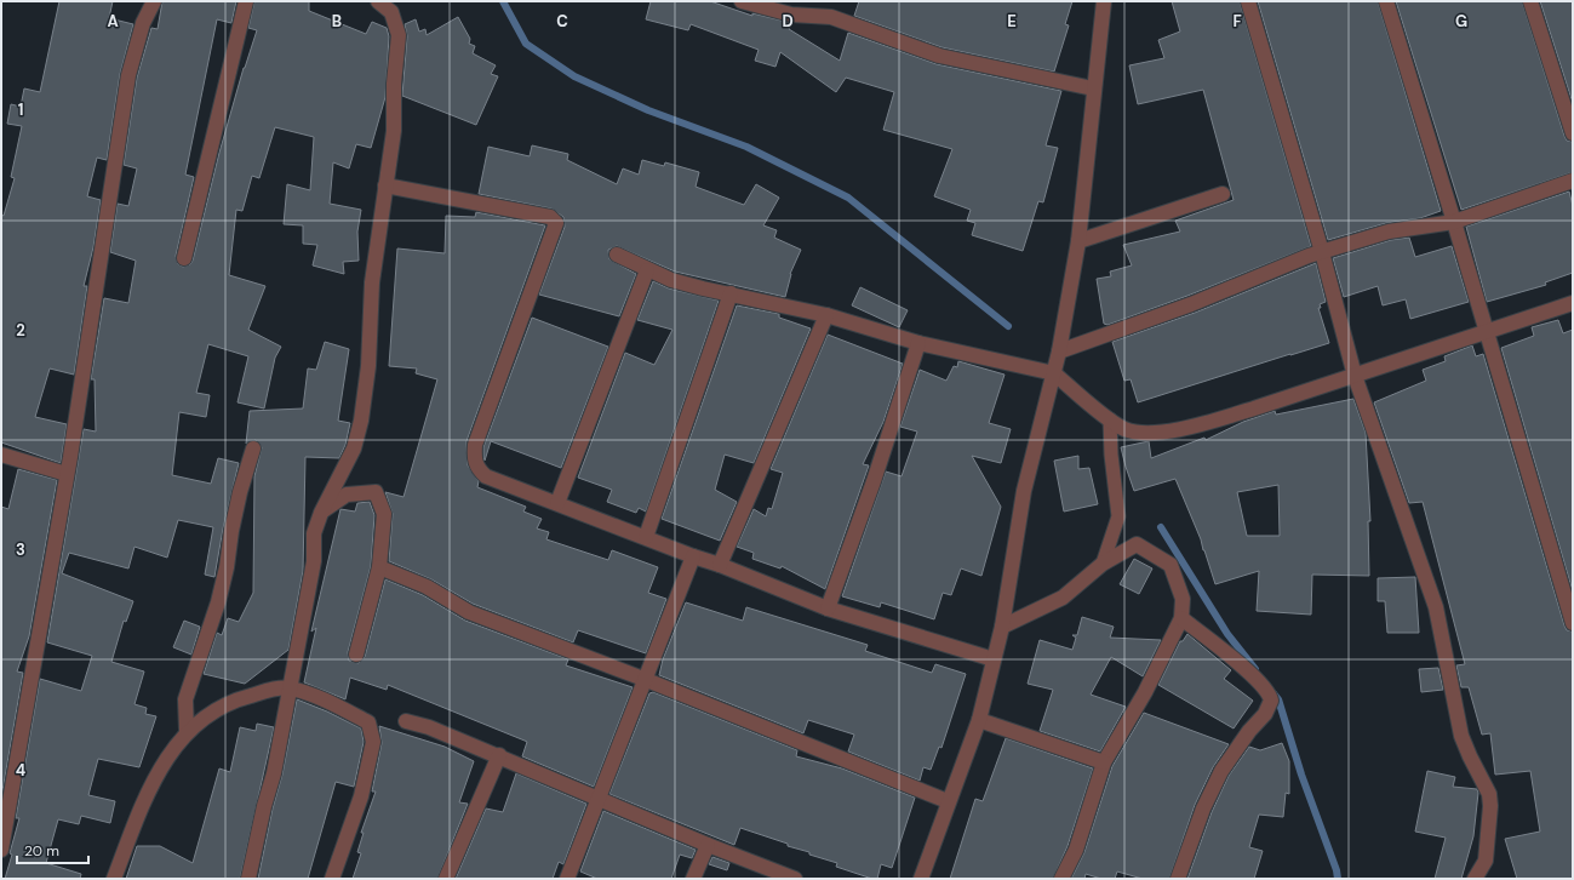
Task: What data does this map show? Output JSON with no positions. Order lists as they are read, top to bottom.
{
  "scale_bar": "20 m",
  "grid": {
    "columns": [
      "A",
      "B",
      "C",
      "D",
      "E",
      "F",
      "G"
    ],
    "rows": [
      "1",
      "2",
      "3",
      "4"
    ]
  }
}
